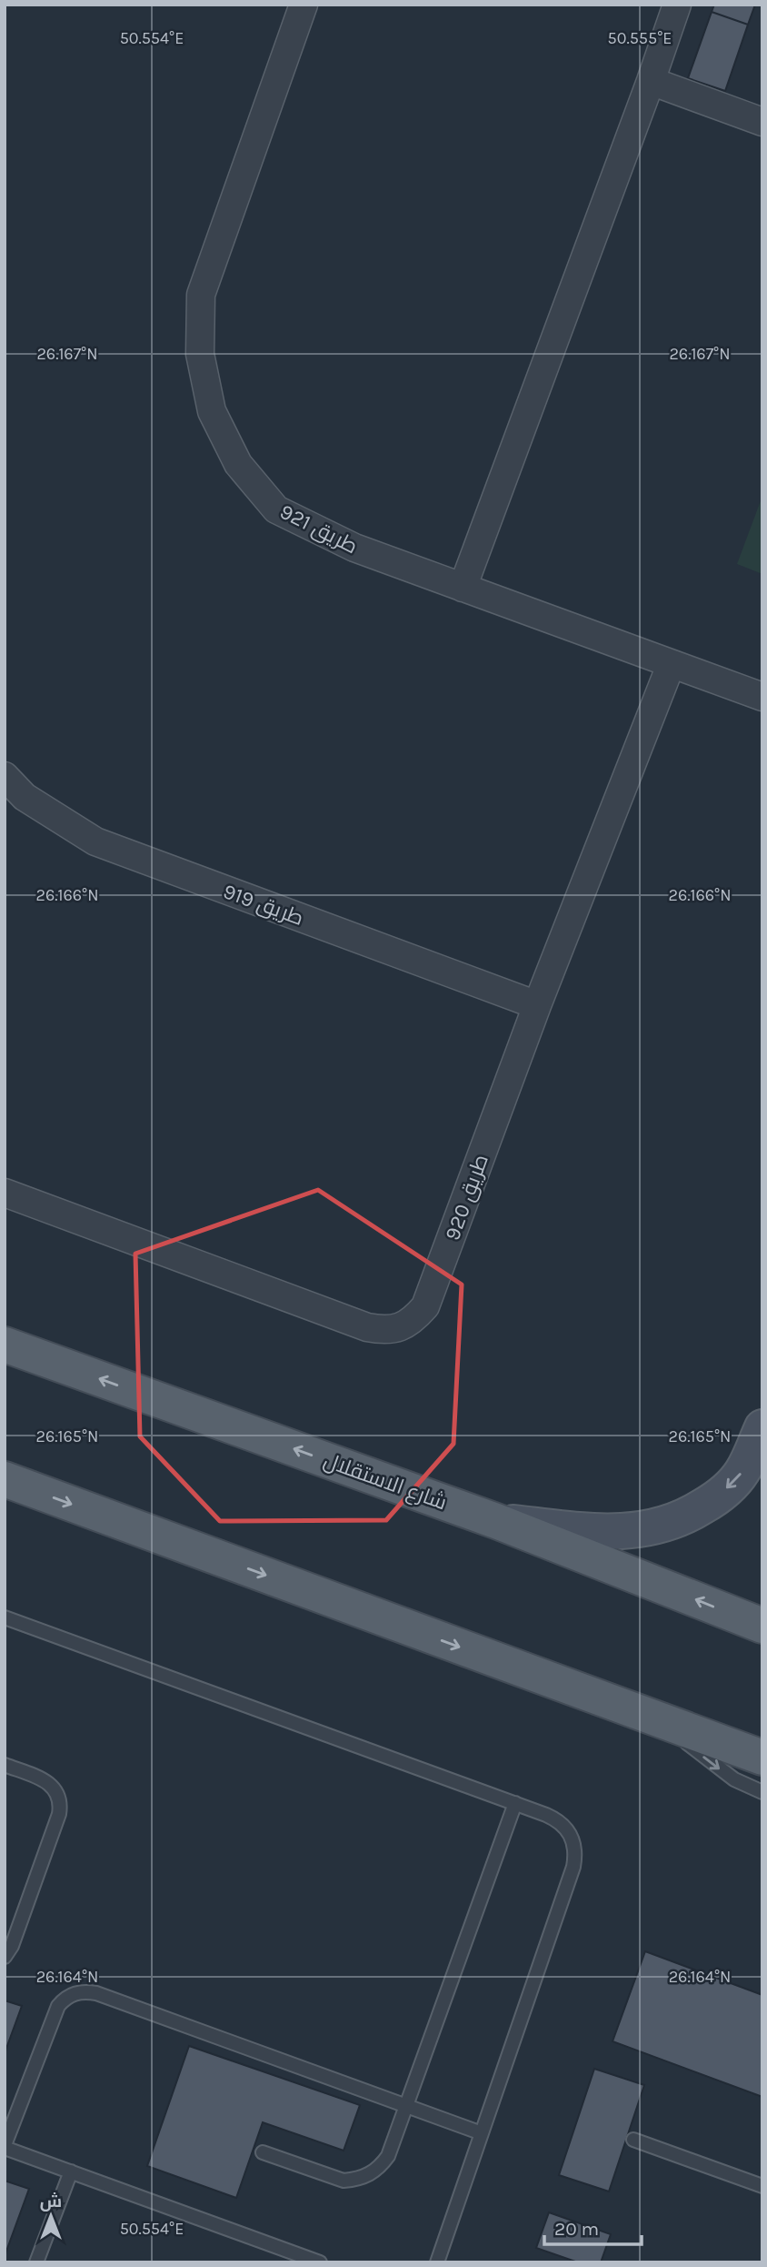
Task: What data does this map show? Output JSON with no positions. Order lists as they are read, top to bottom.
{
  "streets": {
    "main road": ["شارع الاستقلال"],
    "street": ["طريق 921", "طريق 919", "طريق 920"]
  },
  "crossings": [
    ["طريق 921", "طريق 920"],
    ["طريق 919", "طريق 920"]
  ],
  "scale_bar": "20 m",
  "north": "top",
  "coordinates": [
    "50.554°E",
    "50.555°E",
    "26.167°N",
    "26.166°N",
    "26.165°N",
    "26.164°N"
  ]
}
